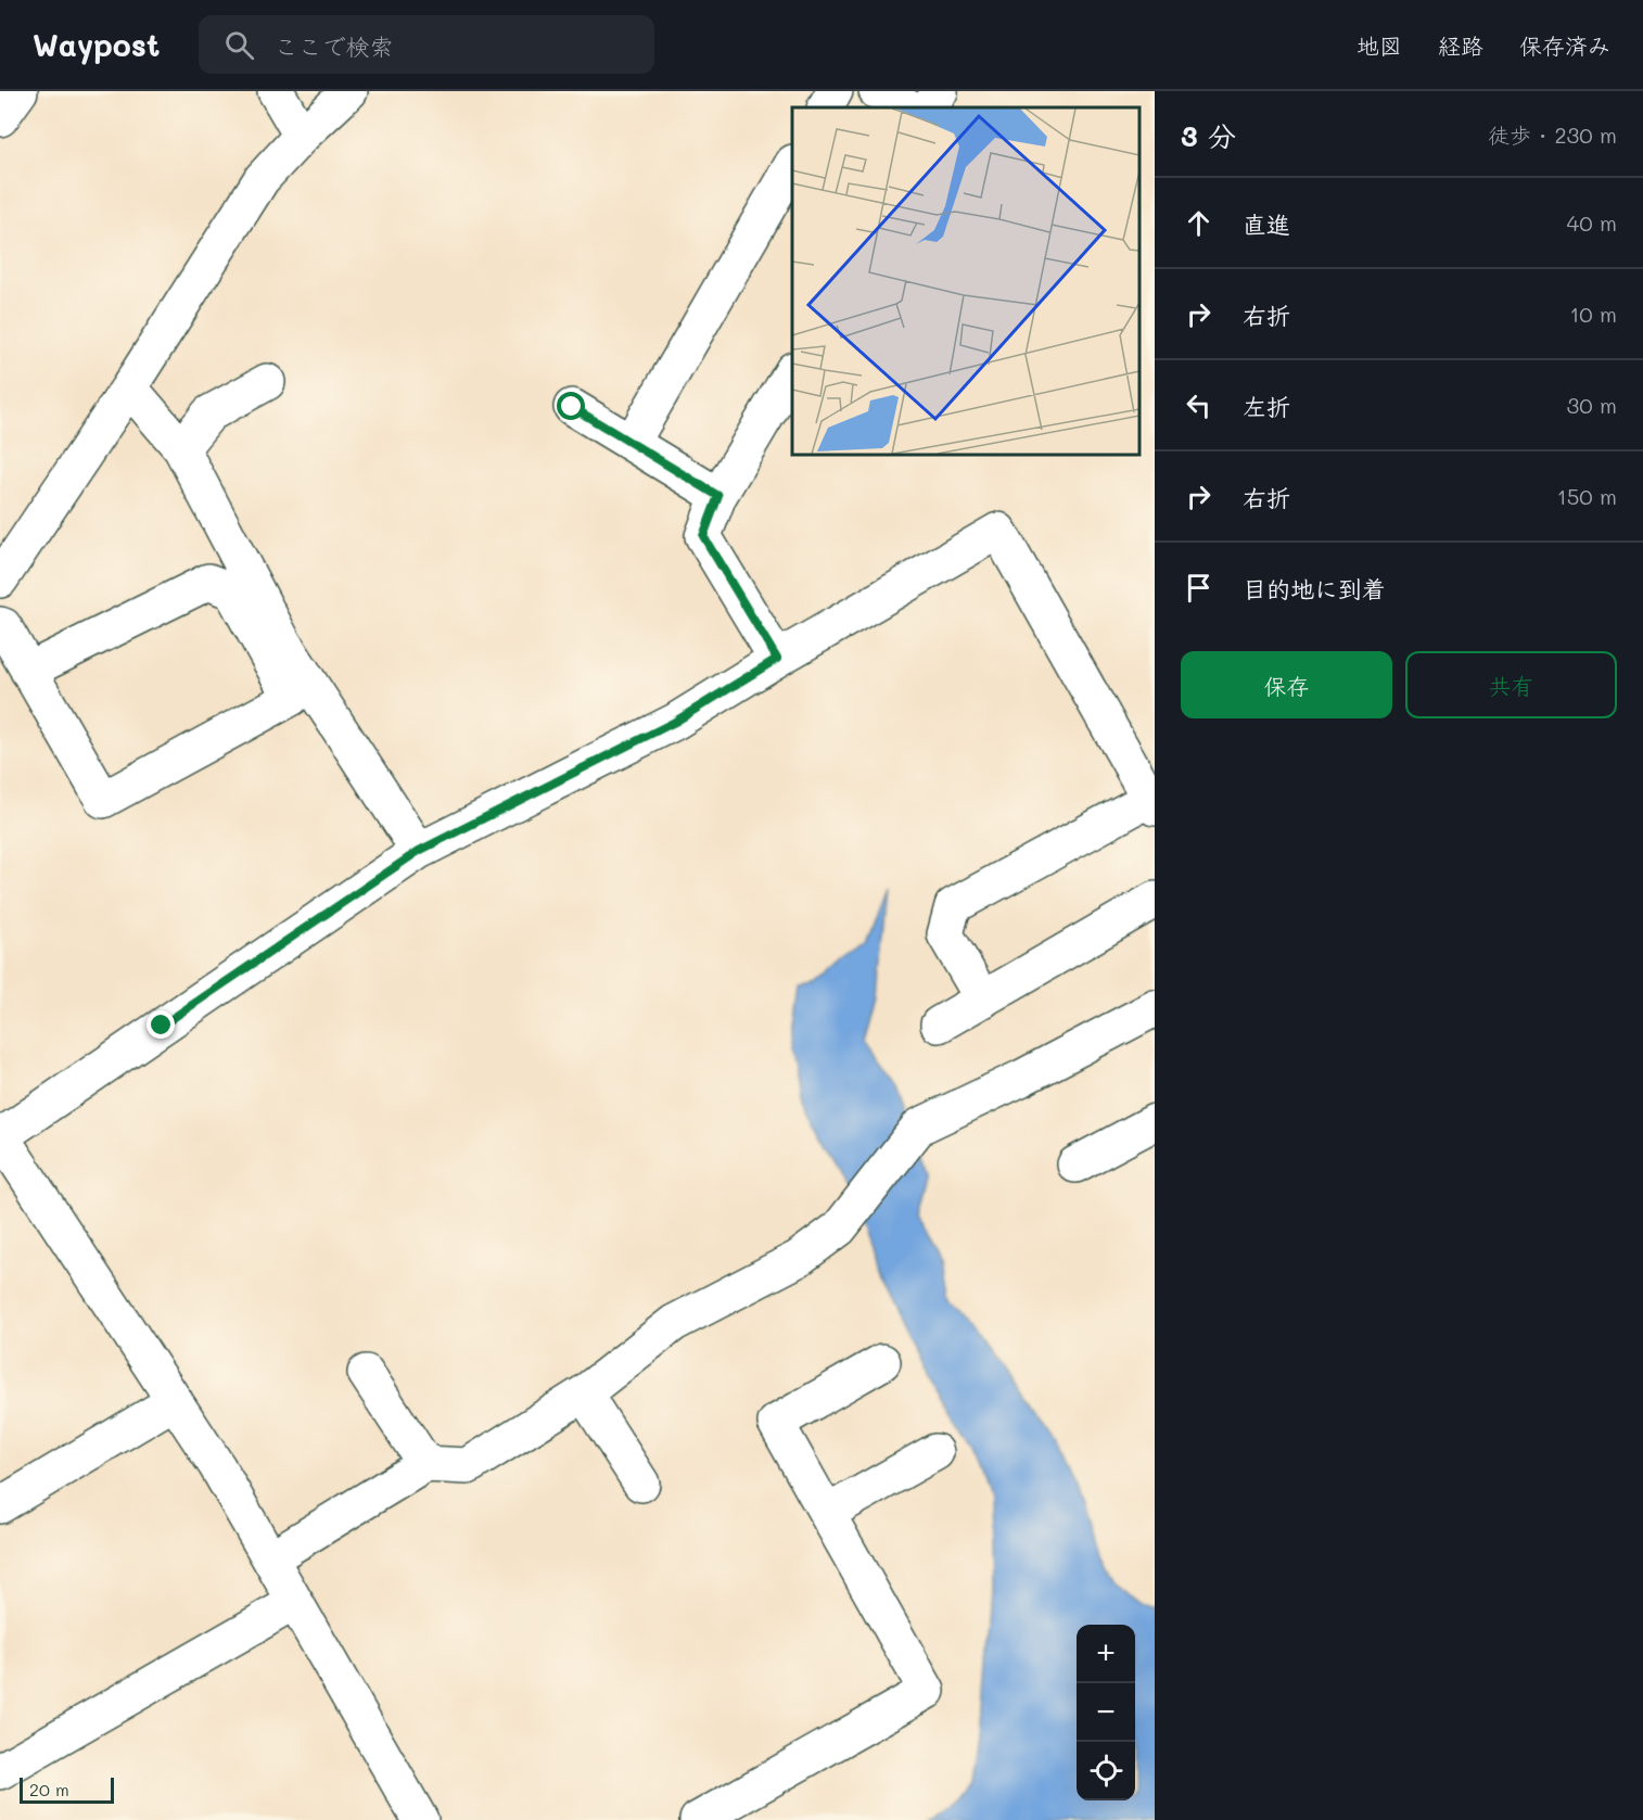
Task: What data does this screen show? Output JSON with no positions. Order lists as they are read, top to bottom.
{
  "scale_bar": "20 m",
  "page": {
    "header": "Waypost",
    "search": "ここで検索",
    "nav": ["地図", "経路", "保存済み"],
    "heading": ["3 分", "徒歩 · 230 m"],
    "list": [
      ["直進", "40 m"],
      ["右折", "10 m"],
      ["左折", "30 m"],
      ["右折", "150 m"],
      "目的地に到着"
    ],
    "buttons": ["保存", "共有"],
    "map_buttons": ["+", "−"],
    "scale": "20 m"
  }
}
